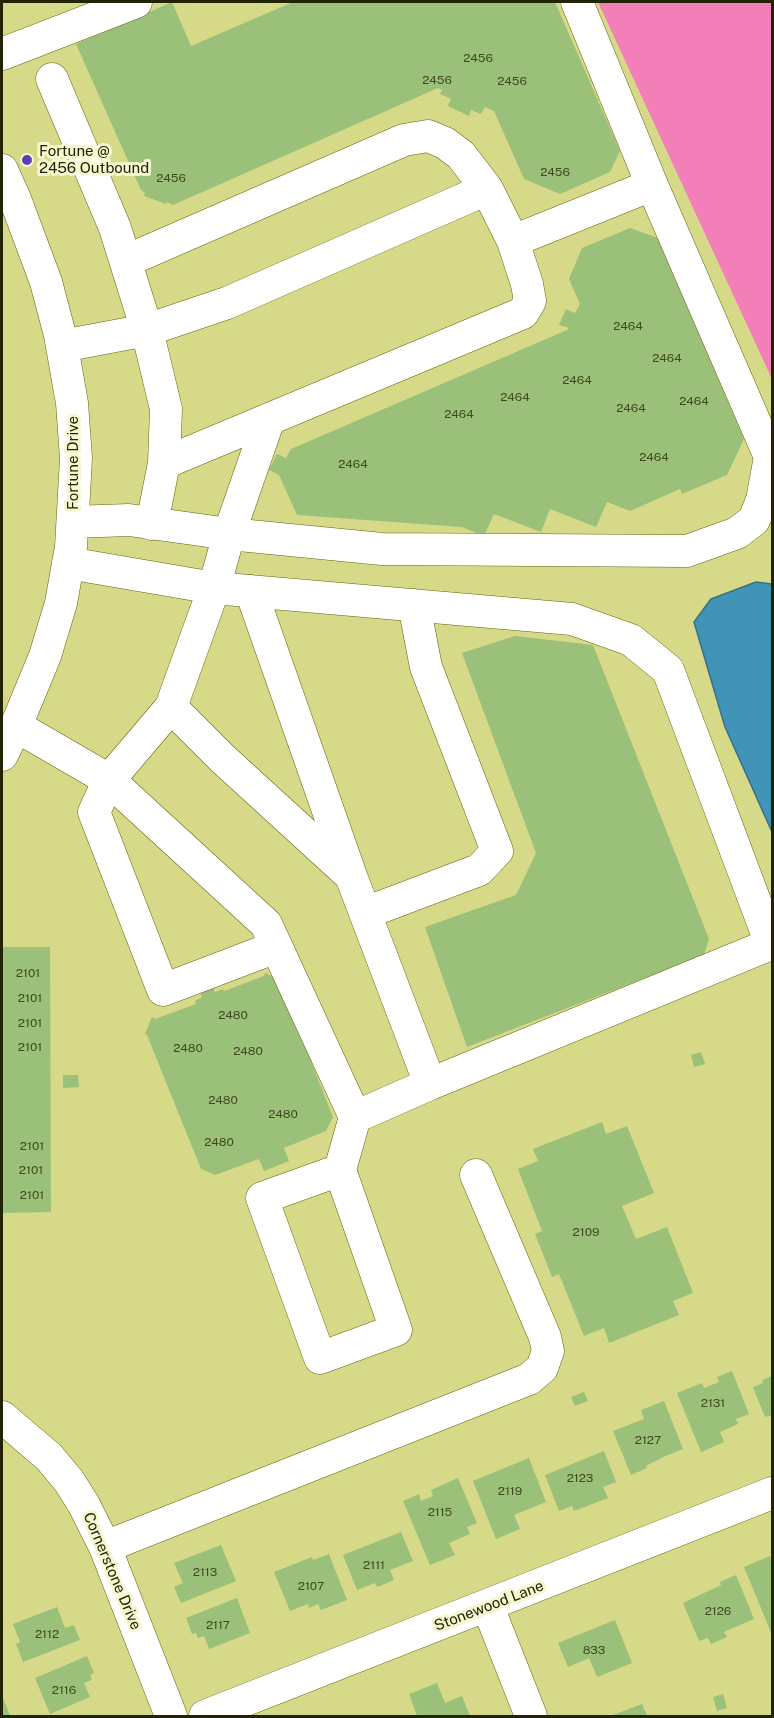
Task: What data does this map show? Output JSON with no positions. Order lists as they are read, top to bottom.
{
  "streets": {
    "street": ["Fortune Drive", "Cornerstone Drive", "Stonewood Lane"]
  },
  "places": ["Fortune @ 2456 Outbound"],
  "house_numbers": [
    "2456",
    "2456",
    "2456",
    "2456",
    "2456",
    "2464",
    "2464",
    "2464",
    "2464",
    "2464",
    "2464",
    "2464",
    "2464",
    "2464",
    "2101",
    "2101",
    "2480",
    "2101",
    "2101",
    "2480",
    "2480",
    "2480",
    "2480",
    "2480",
    "2101",
    "2101",
    "2101",
    "2109",
    "2131",
    "2127",
    "2123",
    "2119",
    "2115",
    "2111",
    "2113",
    "2107",
    "2126",
    "2117",
    "2112",
    "833",
    "2116"
  ]
}
